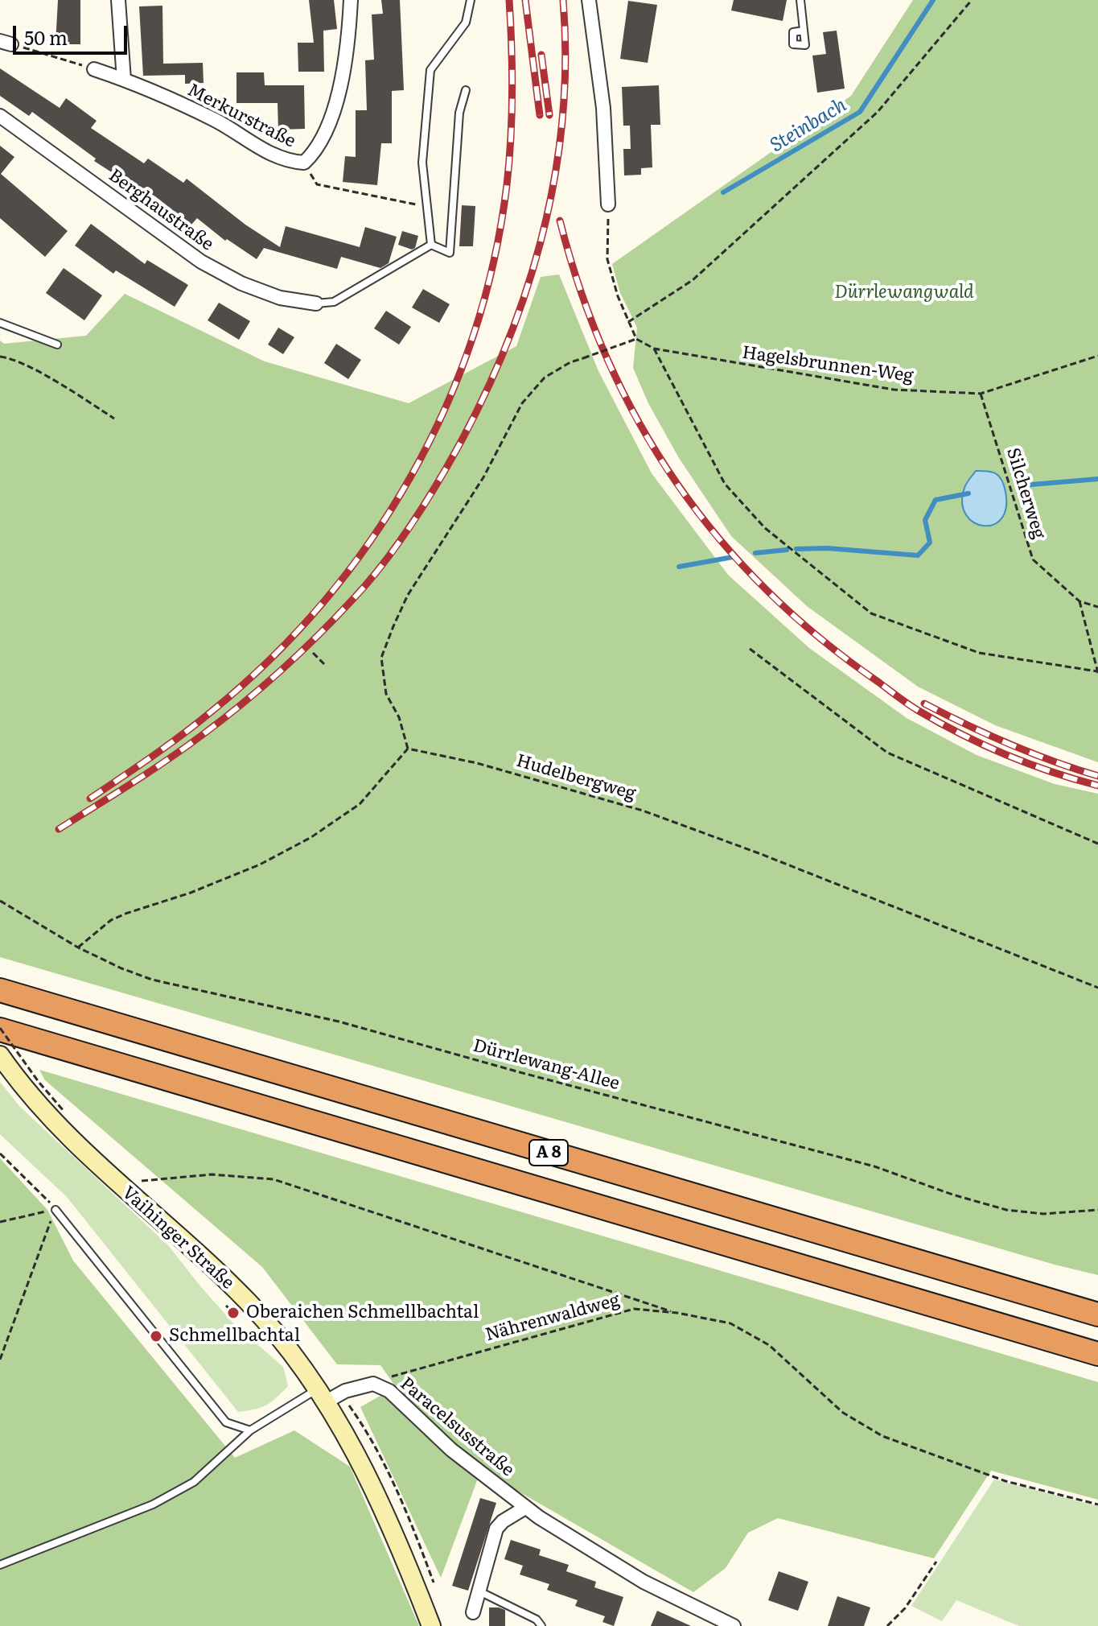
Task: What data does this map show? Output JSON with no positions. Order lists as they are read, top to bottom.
{
  "streets": {
    "highway": ["A 8"],
    "main road": ["Vaihinger Straße"],
    "street": ["Merkurstraße", "Berghaustraße", "Paracelsusstraße"],
    "path": [
      "Hagelsbrunnen-Weg",
      "Silcherweg",
      "Hudelbergweg",
      "Dürrlewang-Allee",
      "Nährenwaldweg"
    ]
  },
  "crossings": [
    ["Hagelsbrunnen-Weg", "Silcherweg"],
    ["Vaihinger Straße", "Paracelsusstraße"],
    ["Nährenwaldweg", "Paracelsusstraße"]
  ],
  "water": ["Steinbach"],
  "parks": ["Dürrlewangwald"],
  "places": ["Oberaichen Schmellbachtal", "Schmellbachtal"],
  "scale_bar": "50 m"
}
